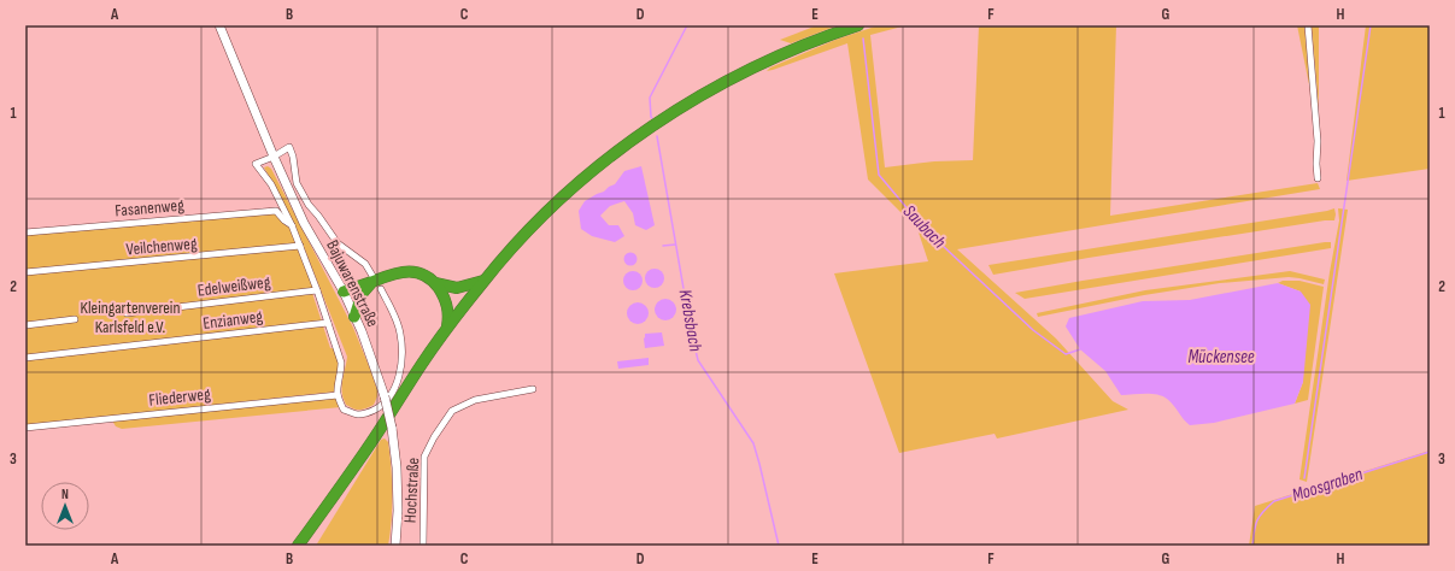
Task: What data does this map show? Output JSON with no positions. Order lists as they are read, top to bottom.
{
  "streets": {
    "main road": ["Bajuwarenstraße"],
    "street": [
      "Fasanenweg",
      "Veilchenweg",
      "Edelweißweg",
      "Enzianweg",
      "Fliederweg",
      "Hochstraße"
    ]
  },
  "crossings": [
    ["Fasanenweg", "Bajuwarenstraße"],
    ["Veilchenweg", "Bajuwarenstraße"],
    ["Bajuwarenstraße", "Edelweißweg"],
    ["Bajuwarenstraße", "Enzianweg"],
    ["Bajuwarenstraße", "Fliederweg"]
  ],
  "water": [
    "Saubach",
    "Krebsbach",
    "Mückensee",
    "Moosgraben"
  ],
  "parks": ["Kleingartenverein Karlsfeld e.V."],
  "north": "top",
  "grid": {
    "columns": [
      "A",
      "B",
      "C",
      "D",
      "E",
      "F",
      "G",
      "H"
    ],
    "rows": ["1", "2", "3"]
  }
}
